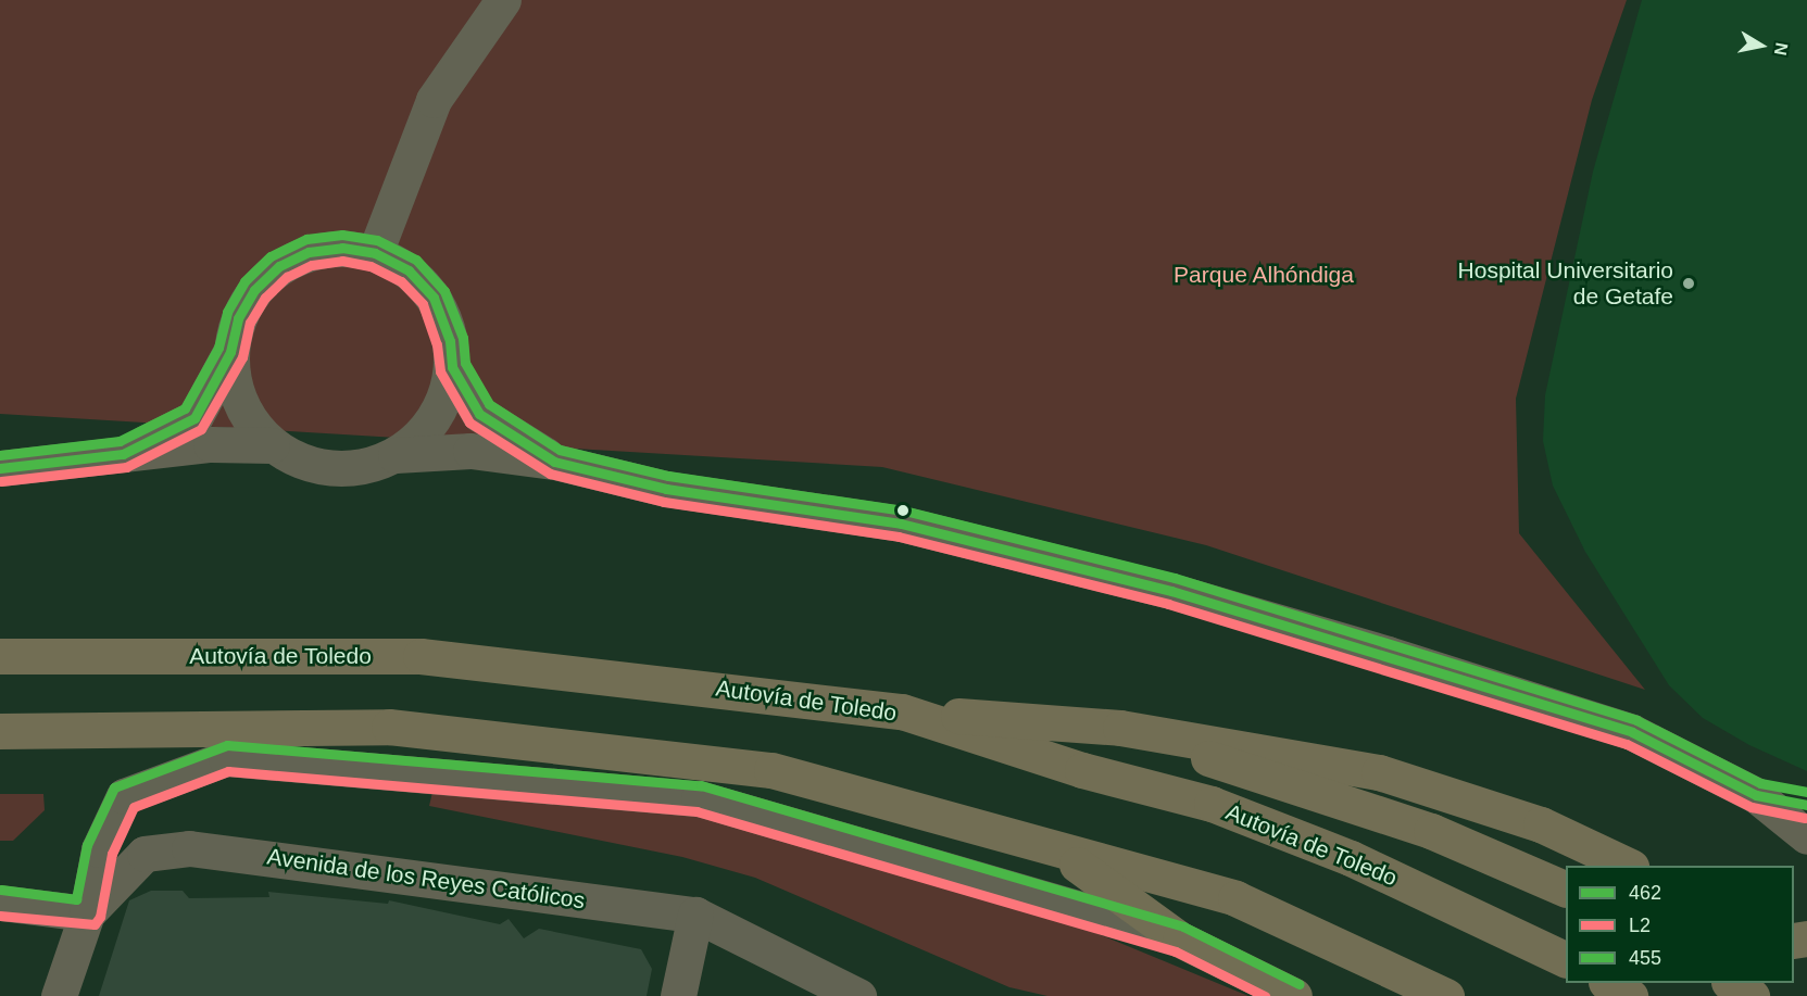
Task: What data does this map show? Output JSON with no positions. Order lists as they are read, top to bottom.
{
  "streets": {
    "highway": ["Autovía de Toledo"],
    "street": ["Avenida de los Reyes Católicos"]
  },
  "parks": ["Parque Alhóndiga"],
  "places": ["Hospital Universitario de Getafe"],
  "lines": ["transit line 455", "transit line 462", "transit line L2"],
  "legend": ["462", "L2", "455"],
  "north": "right"
}
